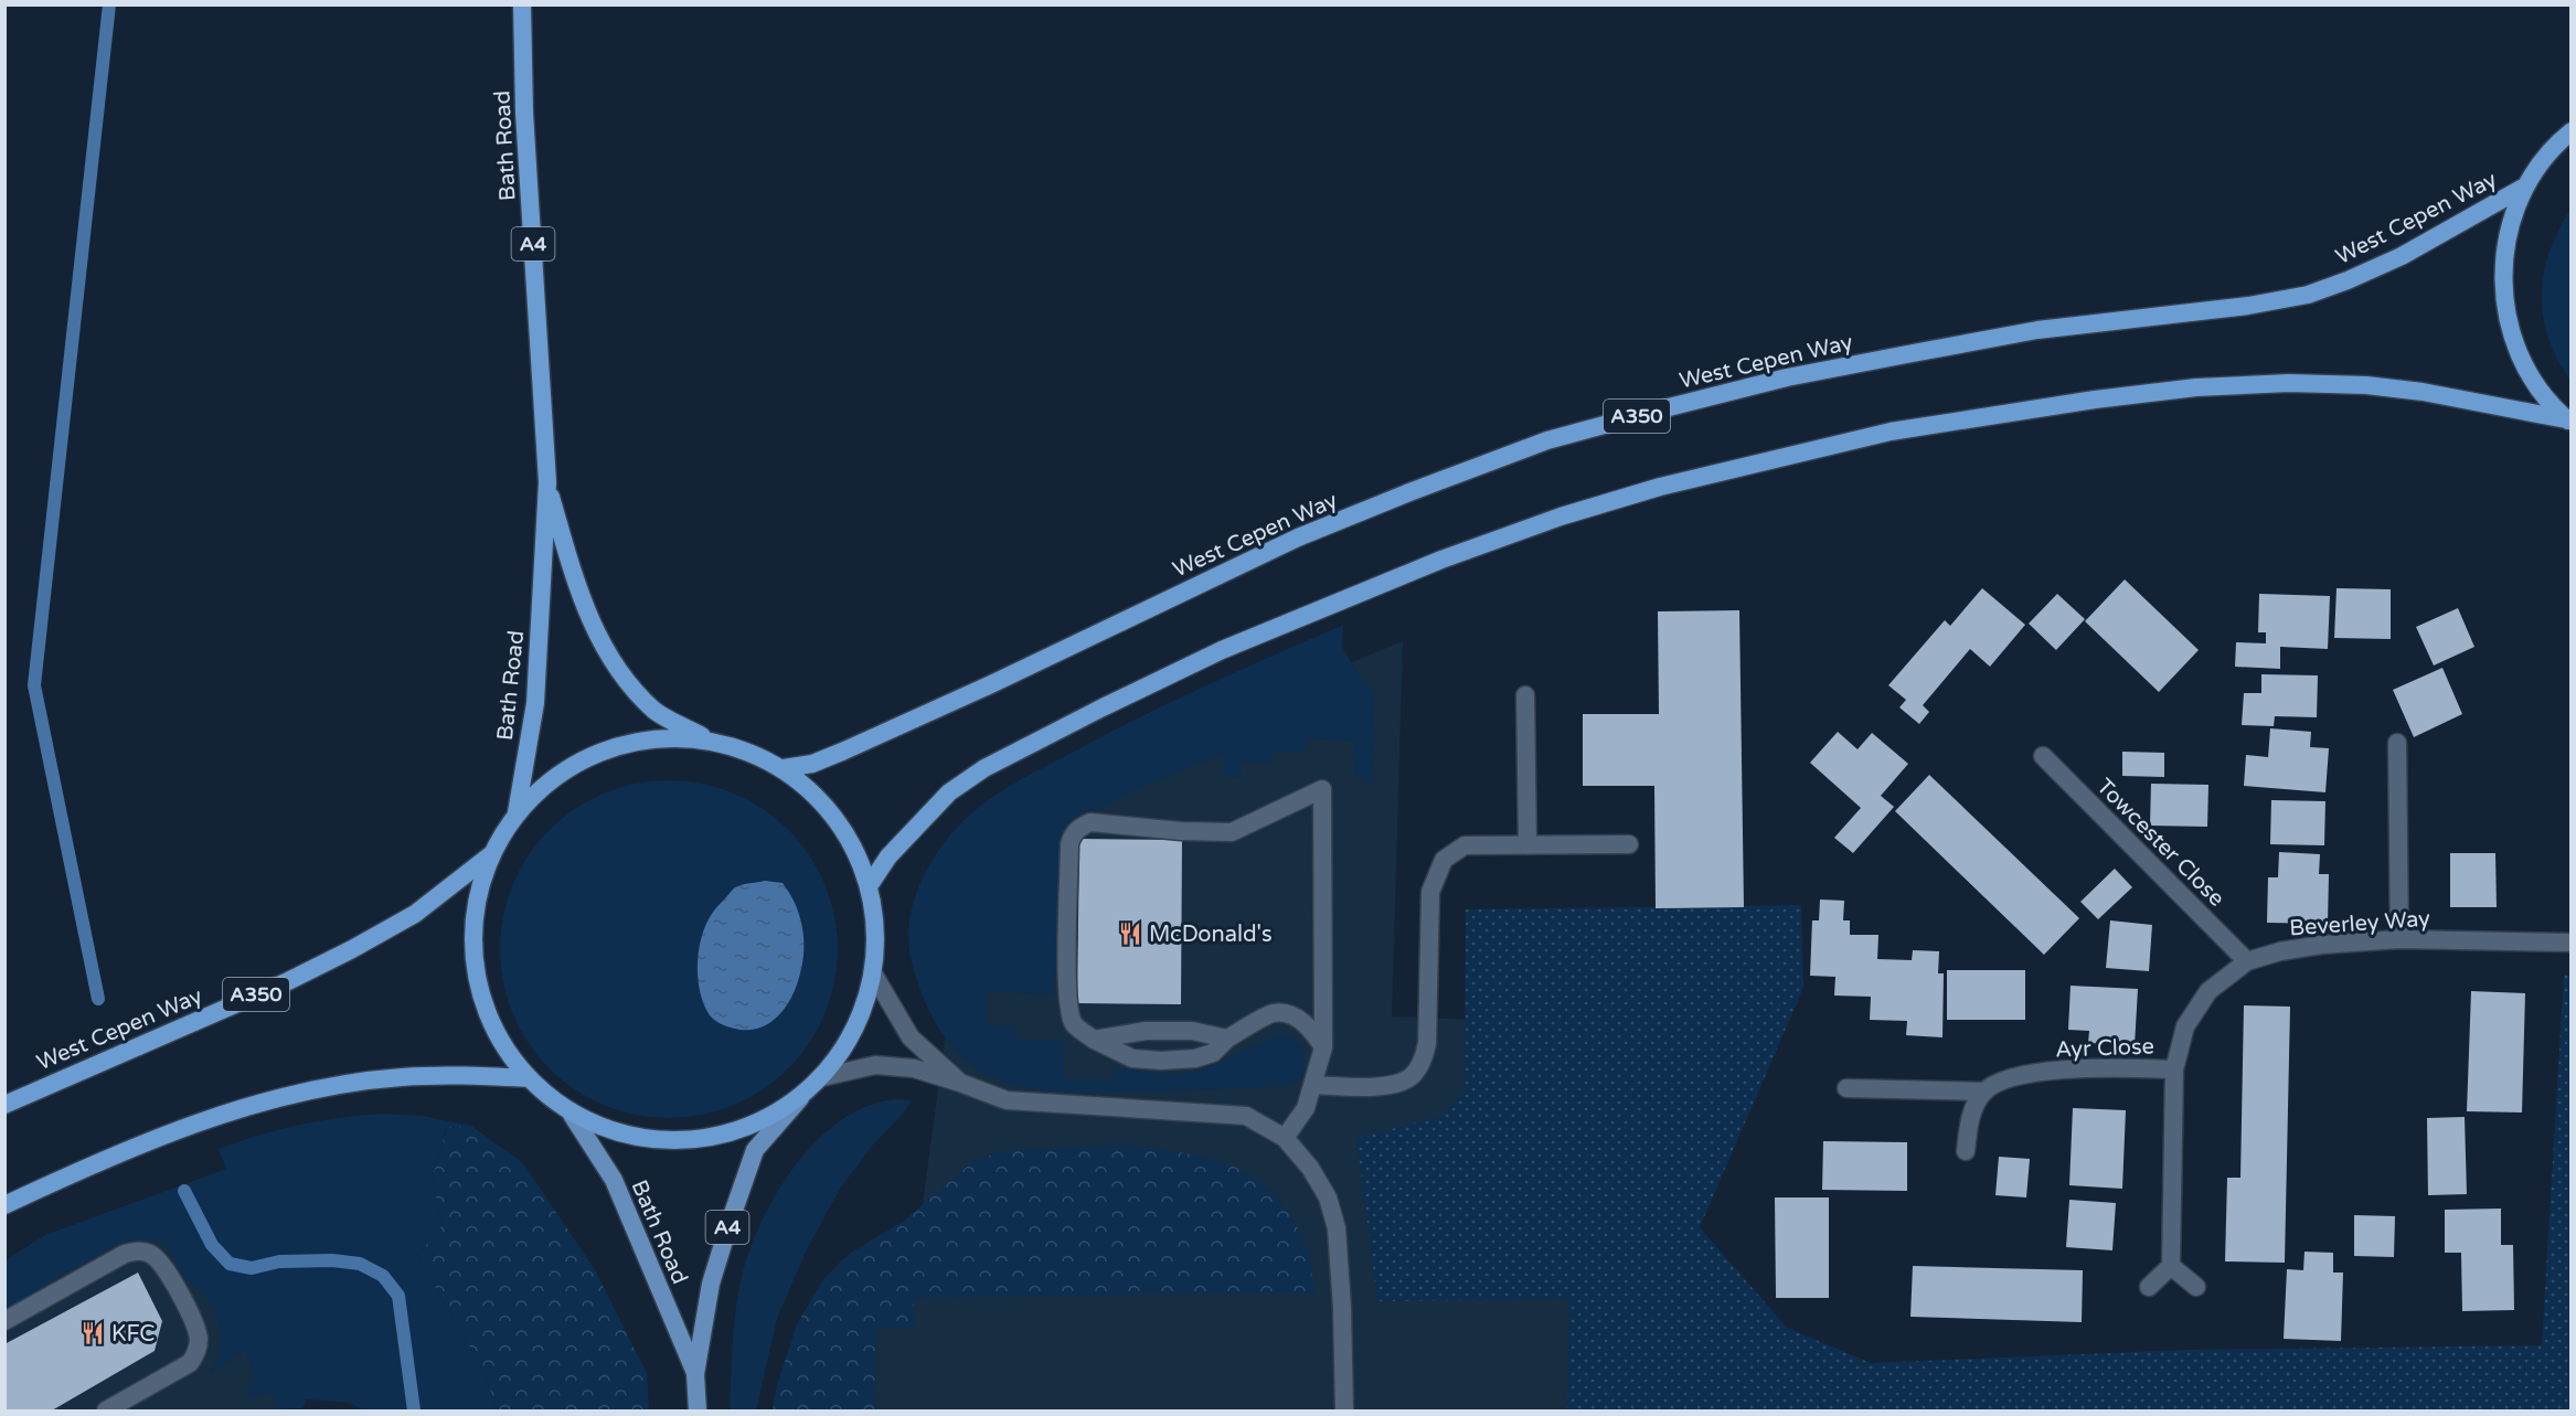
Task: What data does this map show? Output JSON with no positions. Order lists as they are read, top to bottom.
{
  "streets": {
    "highway": [
      "Bath Road",
      "West Cepen Way",
      "A4",
      "A350"
    ],
    "street": ["Towcester Close", "Beverley Way", "Ayr Close"]
  },
  "crossings": [
    ["Towcester Close", "Beverley Way"],
    ["Beverley Way", "Ayr Close"]
  ],
  "places": {
    "restaurant": ["McDonald's", "KFC"]
  }
}
